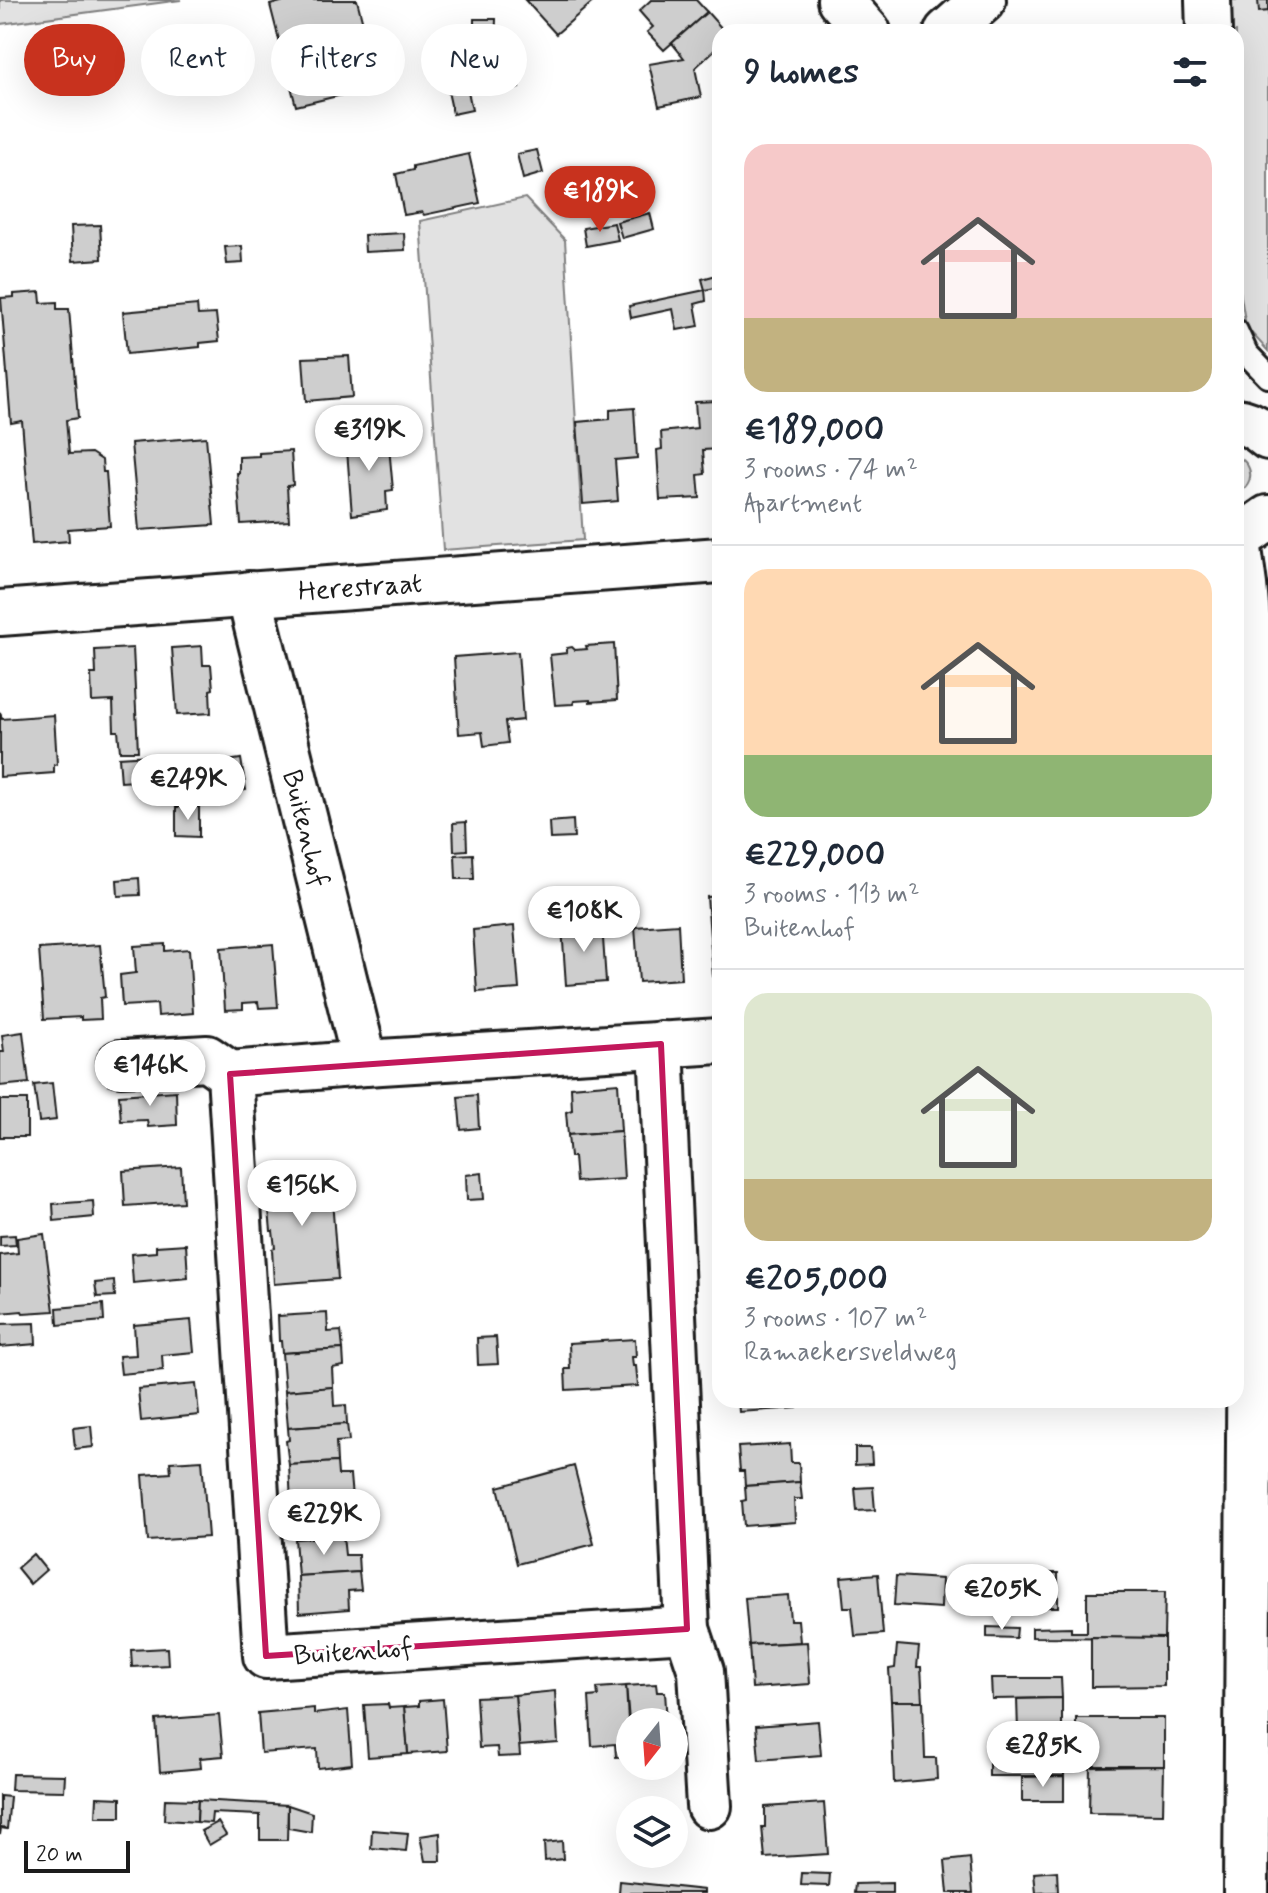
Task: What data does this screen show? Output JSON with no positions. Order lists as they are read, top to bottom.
{
  "streets": {
    "street": ["Herestraat", "Buitenhof"]
  },
  "crossings": [
    ["Herestraat", "Buitenhof"]
  ],
  "scale_bar": "20 m",
  "north": "bottom",
  "page": {
    "chip": [
      "Buy",
      "Rent",
      "Filters",
      "New"
    ],
    "heading": "9 homes",
    "list": [
      {
        "name": "€189,000",
        "note": "3 rooms · 74 m² · Apartment"
      },
      {
        "name": "€229,000",
        "note": "3 rooms · 113 m² · Buitenhof"
      },
      {
        "name": "€205,000",
        "note": "3 rooms · 107 m² · Ramaekersveldweg"
      }
    ],
    "price": [
      "€189K",
      "€319K",
      "€249K",
      "€108K",
      "€146K",
      "€156K",
      "€229K",
      "€205K",
      "€285K"
    ],
    "scale": "20 m"
  }
}
